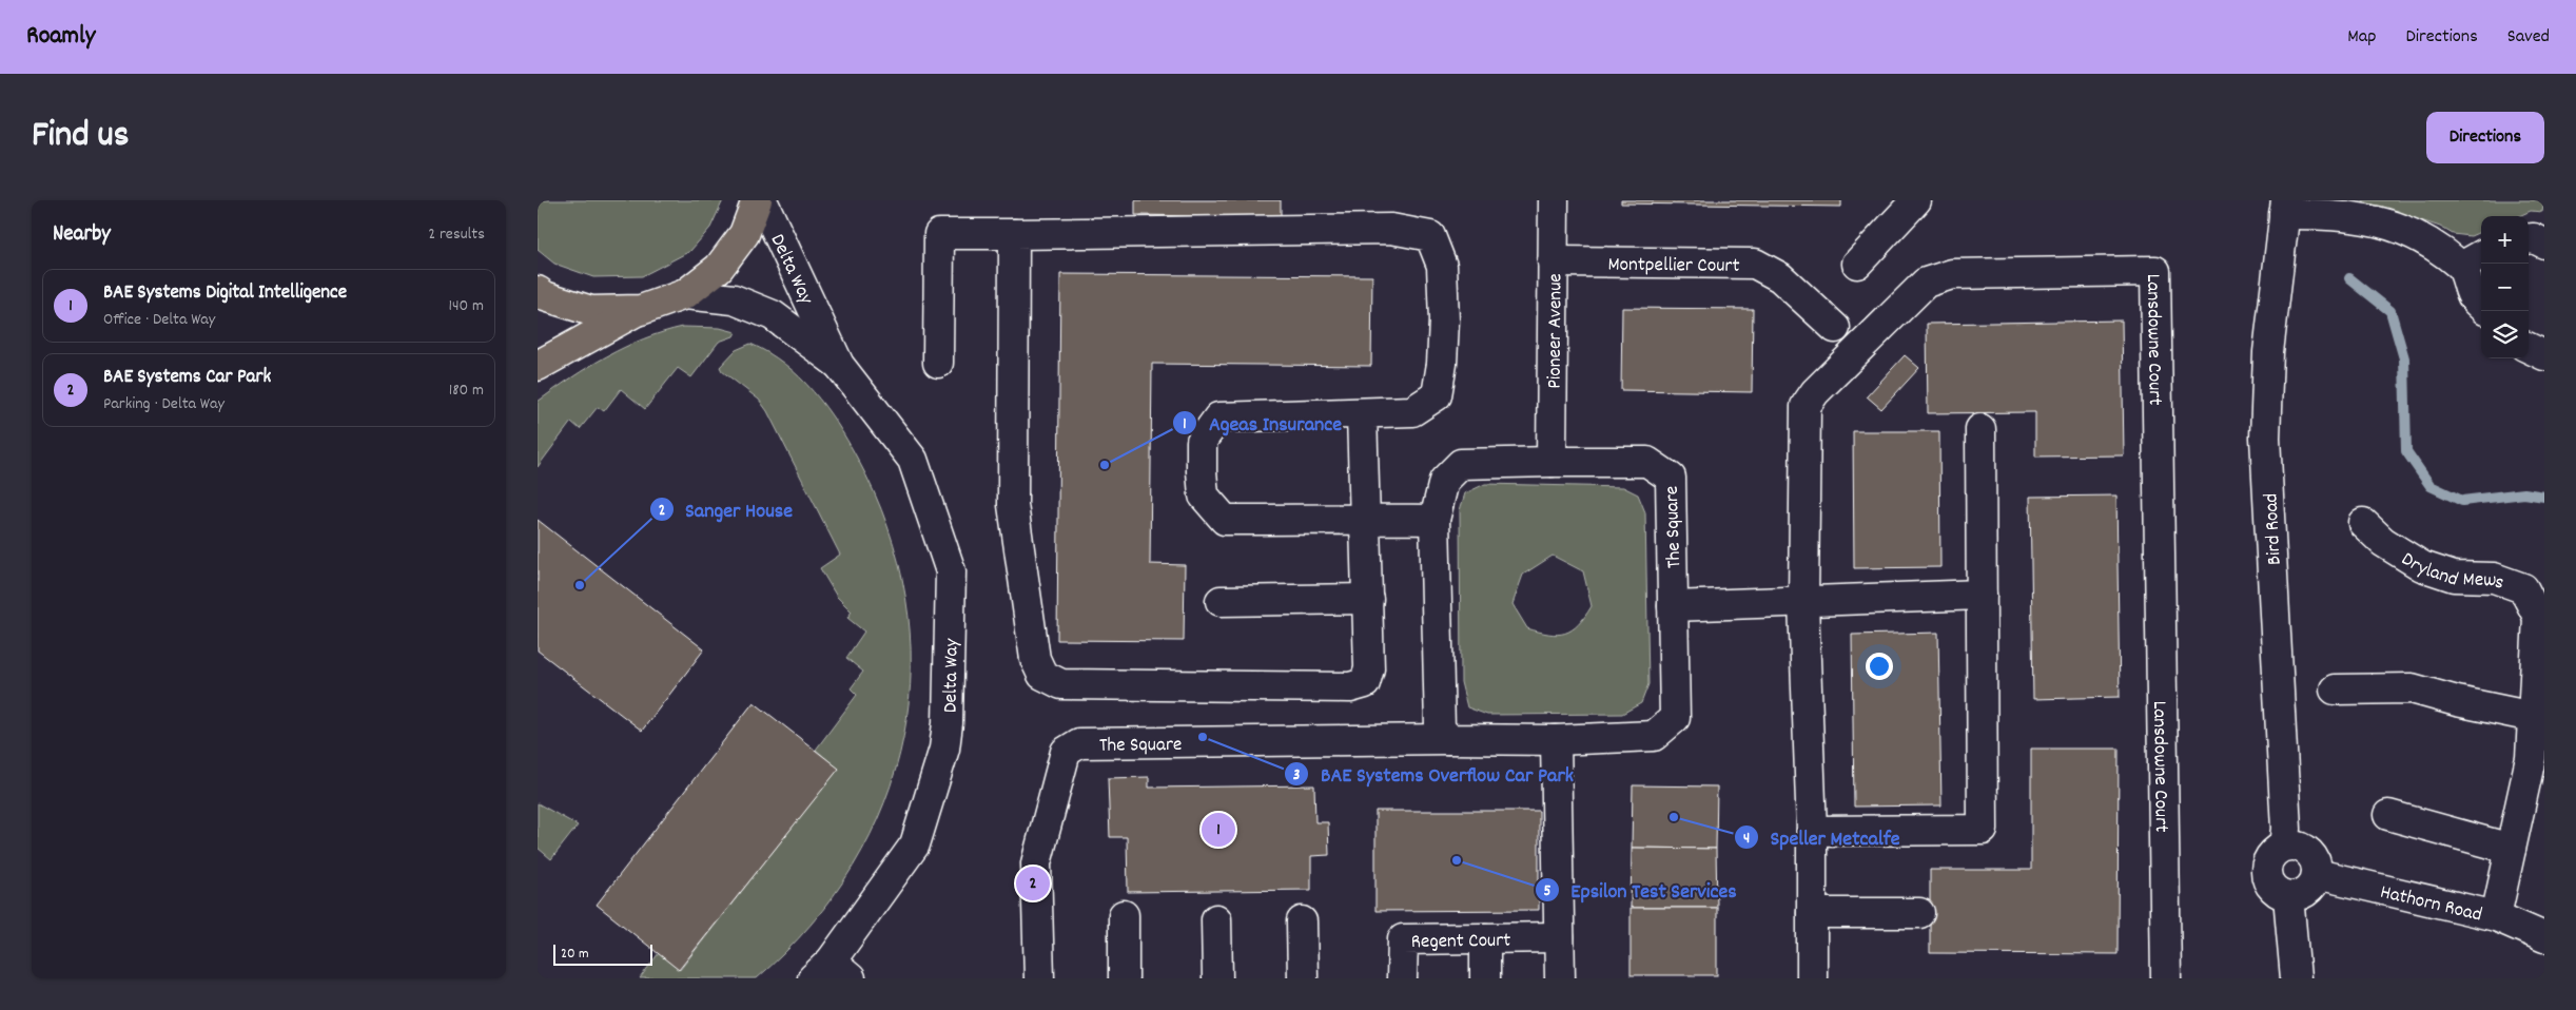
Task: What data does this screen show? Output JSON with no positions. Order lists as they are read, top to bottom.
{
  "streets": {
    "street": [
      "Montpellier Court",
      "Delta Way",
      "Pioneer Avenue",
      "Lansdowne Court",
      "The Square",
      "Bird Road",
      "Dryland Mews",
      "Hathorn Road",
      "Regent Court"
    ]
  },
  "crossings": [
    ["Montpellier Court", "Pioneer Avenue"],
    ["Pioneer Avenue", "The Square"],
    ["Bird Road", "Hathorn Road"],
    ["Dryland Mews", "Hathorn Road"]
  ],
  "places": [
    "Ageas Insurance",
    "Sanger House",
    "BAE Systems Overflow Car Park",
    "Speller Metcalfe",
    "Epsilon Test Services"
  ],
  "scale_bar": "20 m",
  "page": {
    "header": "Roamly",
    "nav": ["Map", "Directions", "Saved"],
    "title": "Find us",
    "buttons": "Directions",
    "heading": ["Nearby", "2 results"],
    "map_buttons": ["+", "−"],
    "list": [
      {
        "mark": "1",
        "name": "BAE Systems Digital Intelligence",
        "note": "Office · Delta Way",
        "value": "140 m"
      },
      {
        "mark": "2",
        "name": "BAE Systems Car Park",
        "note": "Parking · Delta Way",
        "value": "180 m"
      }
    ],
    "pins": ["1", "2"],
    "scale": "20 m"
  }
}
